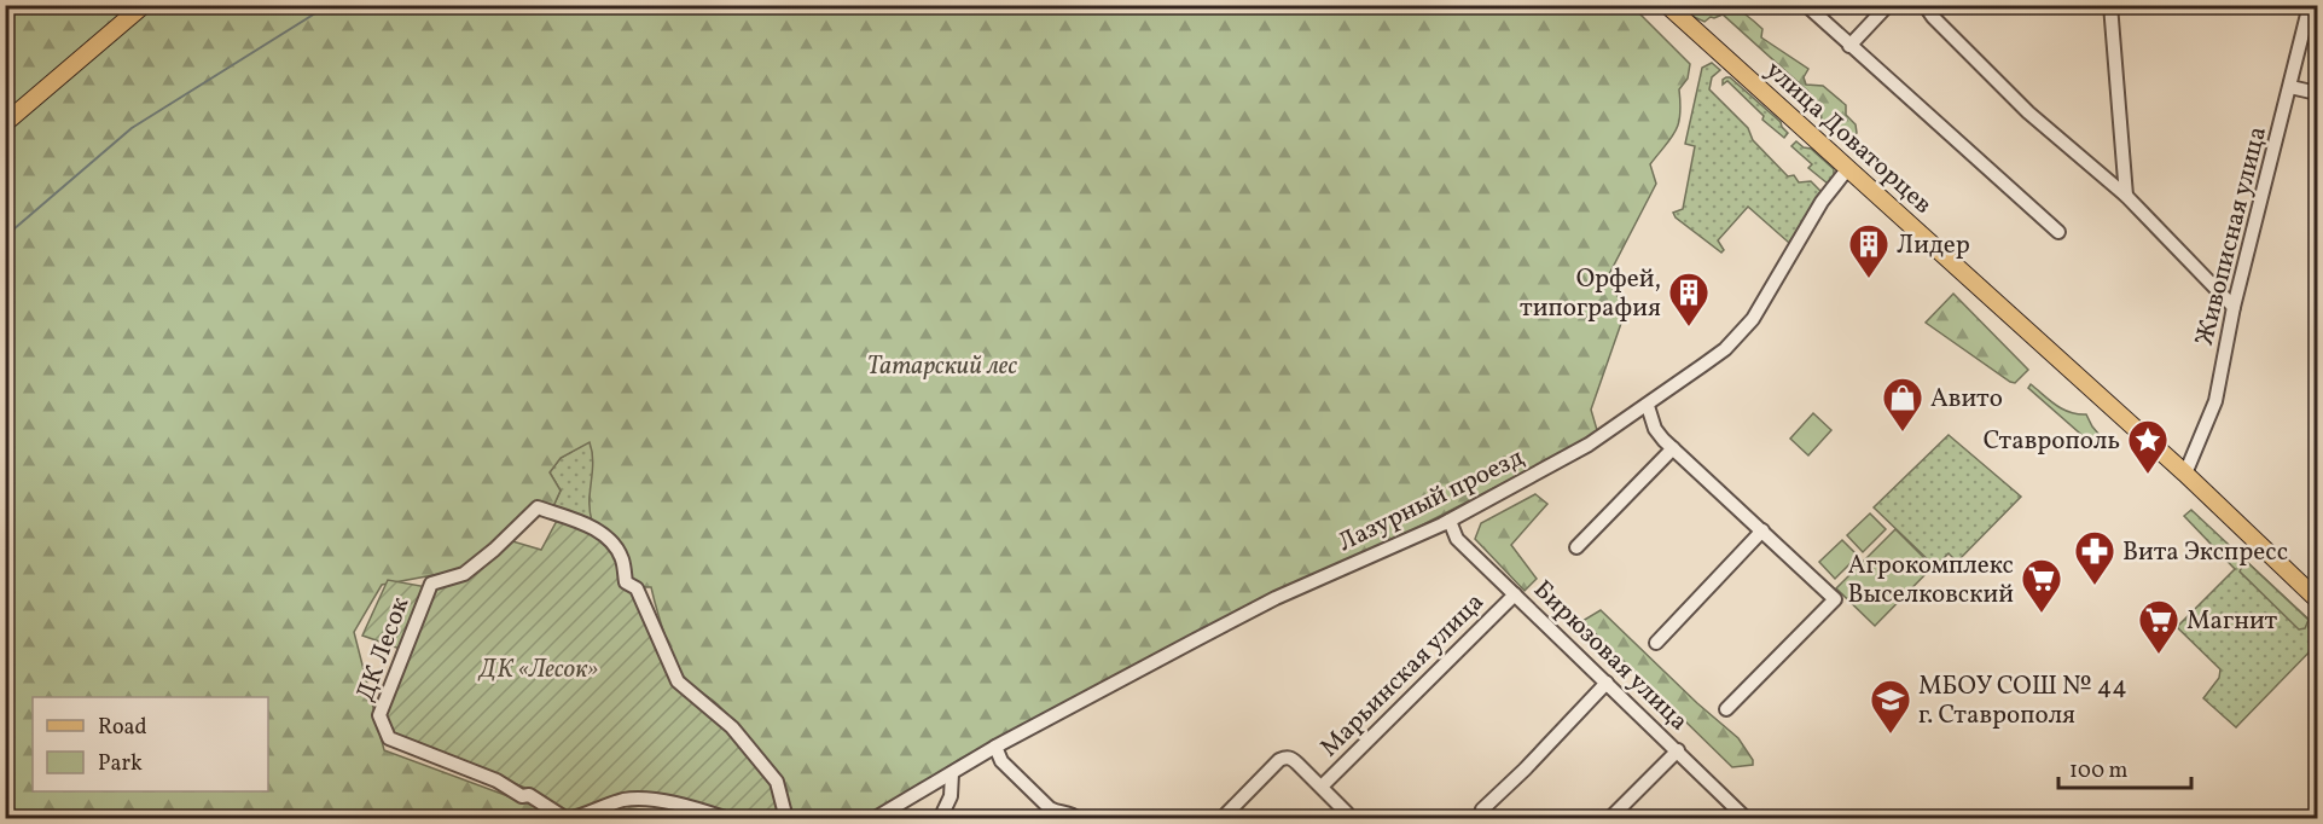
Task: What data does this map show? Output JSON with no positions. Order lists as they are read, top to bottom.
{
  "streets": {
    "main road": ["улица Доваторцев"],
    "street": [
      "Живописная улица",
      "Лазурный проезд",
      "ДК Лесок",
      "Бирюзовая улица",
      "Марьинская улица"
    ]
  },
  "crossings": [
    ["улица Доваторцев", "Живописная улица"],
    ["улица Доваторцев", "Лазурный проезд"],
    ["Лазурный проезд", "Бирюзовая улица"],
    ["Бирюзовая улица", "Марьинская улица"]
  ],
  "parks": ["Татарский лес", "ДК «Лесок»"],
  "places": {
    "building": ["Лидер", "Орфей, типография"],
    "shop": ["Авито"],
    "place": ["Ставрополь"],
    "pharmacy": ["Вита Экспресс"],
    "supermarket": ["Агрокомплекс Выселковский", "Магнит"],
    "school or university": ["МБОУ СОШ № 44 г. Ставрополя"]
  },
  "legend": ["Road", "Park"],
  "scale_bar": "100 m"
}
